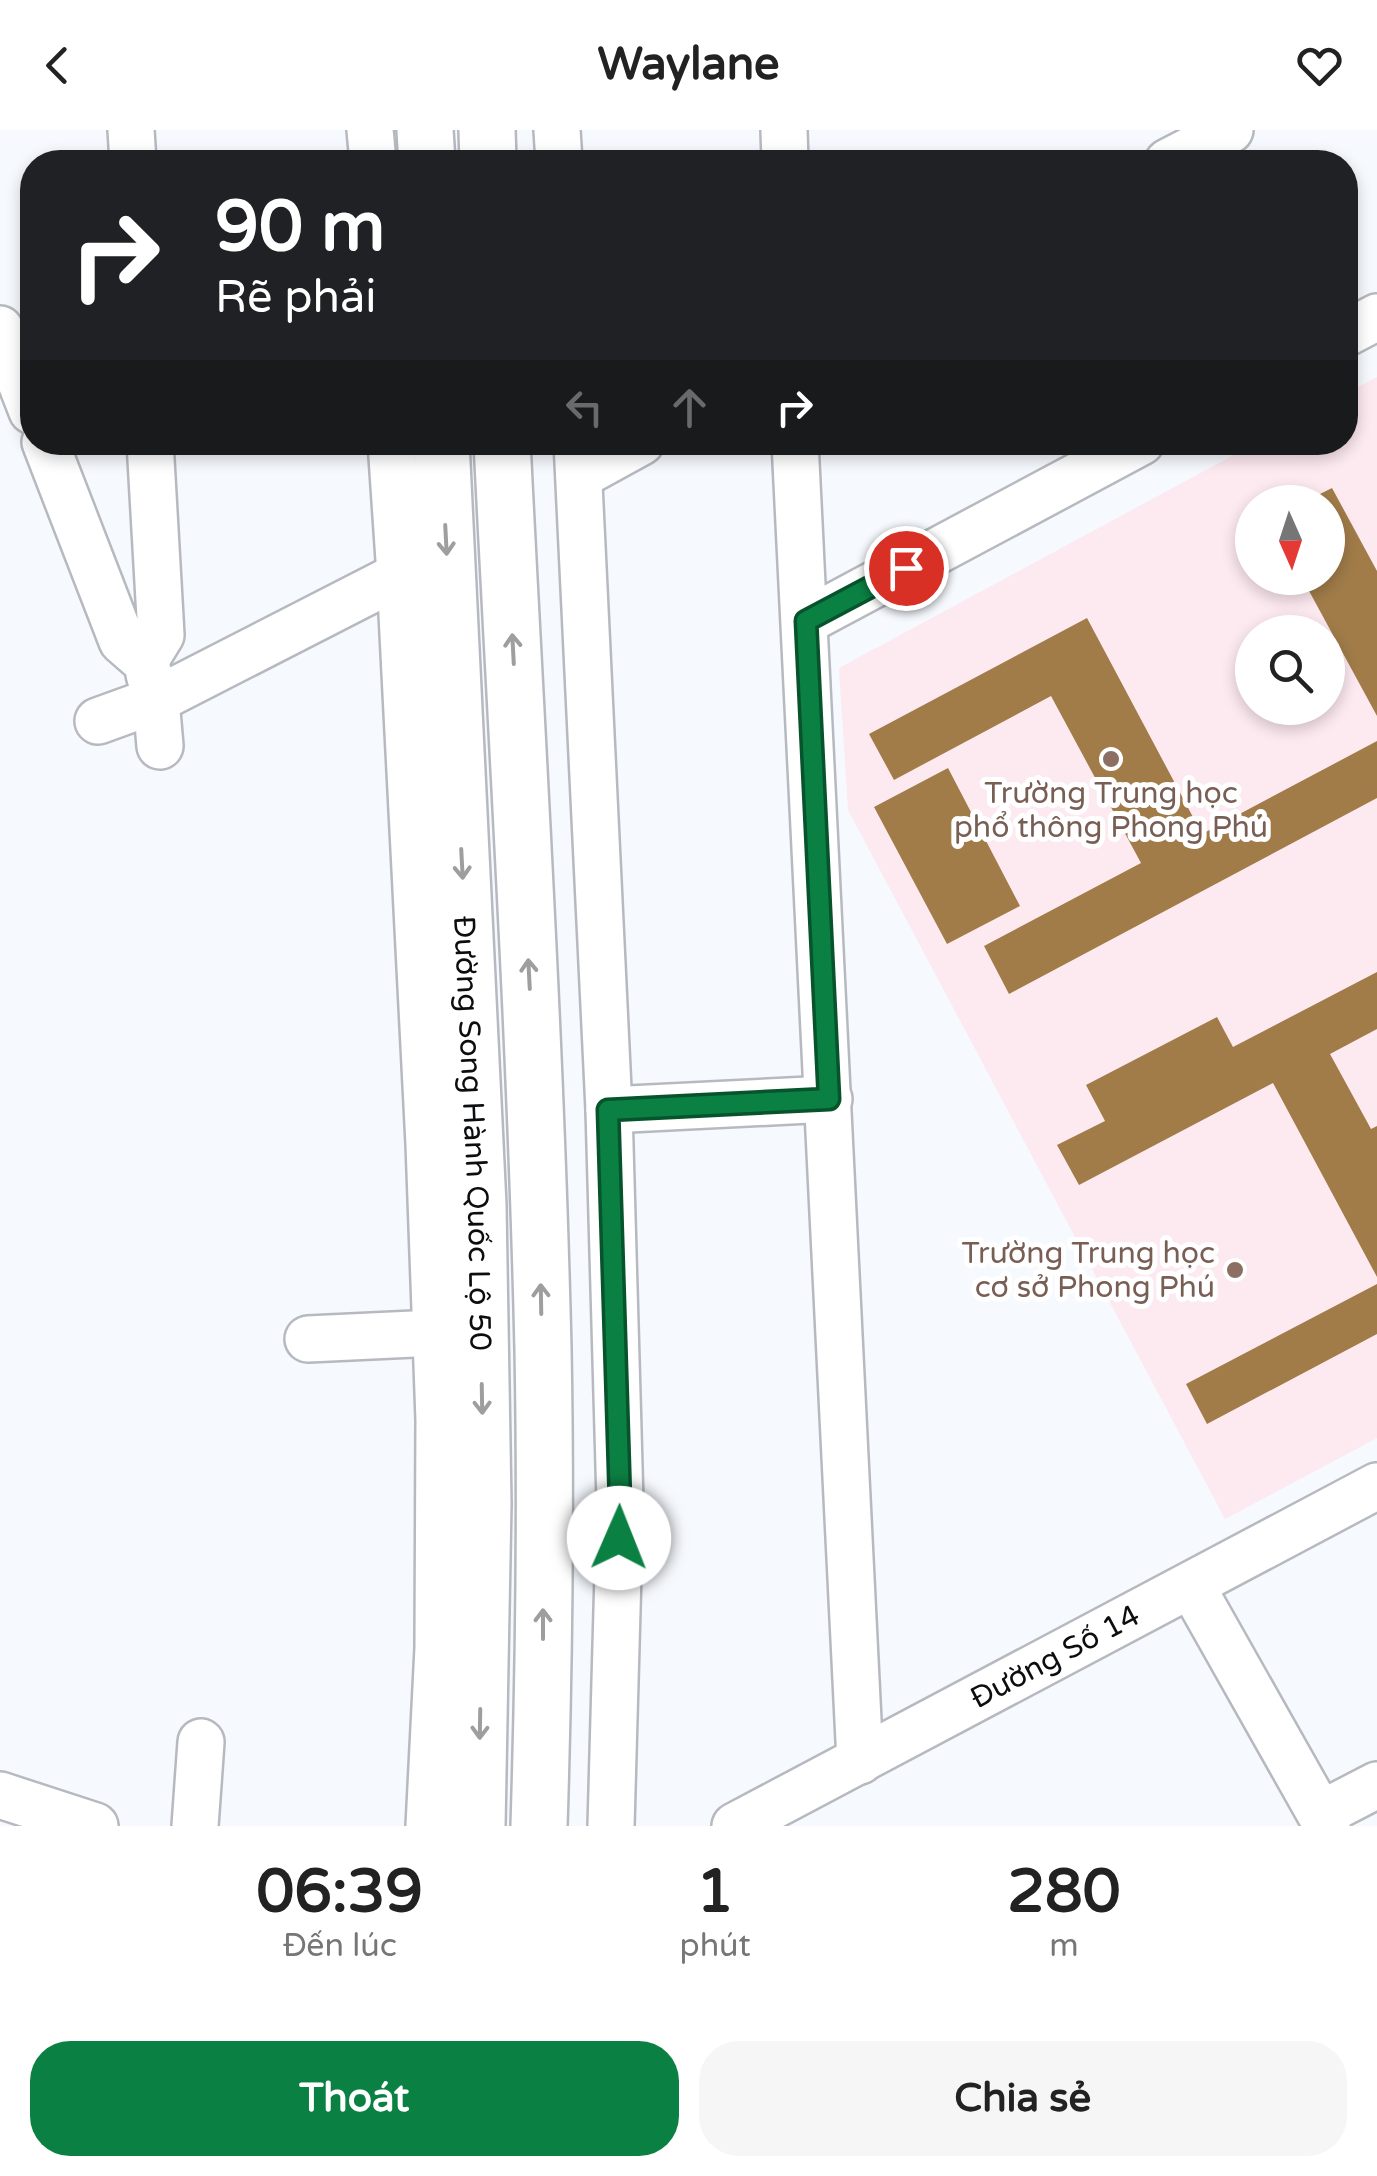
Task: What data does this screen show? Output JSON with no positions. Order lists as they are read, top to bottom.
{
  "streets": {
    "main road": ["Đường Song Hành Quốc Lộ 50"],
    "street": ["Đường Số 14"]
  },
  "places": ["Trường Trung học phổ thông Phong Phú", "Trường Trung học cơ sở Phong Phú"],
  "north": "bottom",
  "page": {
    "header": "Waylane",
    "turn": ["90 m", "Rẽ phải"],
    "eta": [
      "06:39",
      "Đến lúc",
      "1",
      "phút",
      "280",
      "m"
    ],
    "buttons": ["Thoát", "Chia sẻ"]
  }
}
